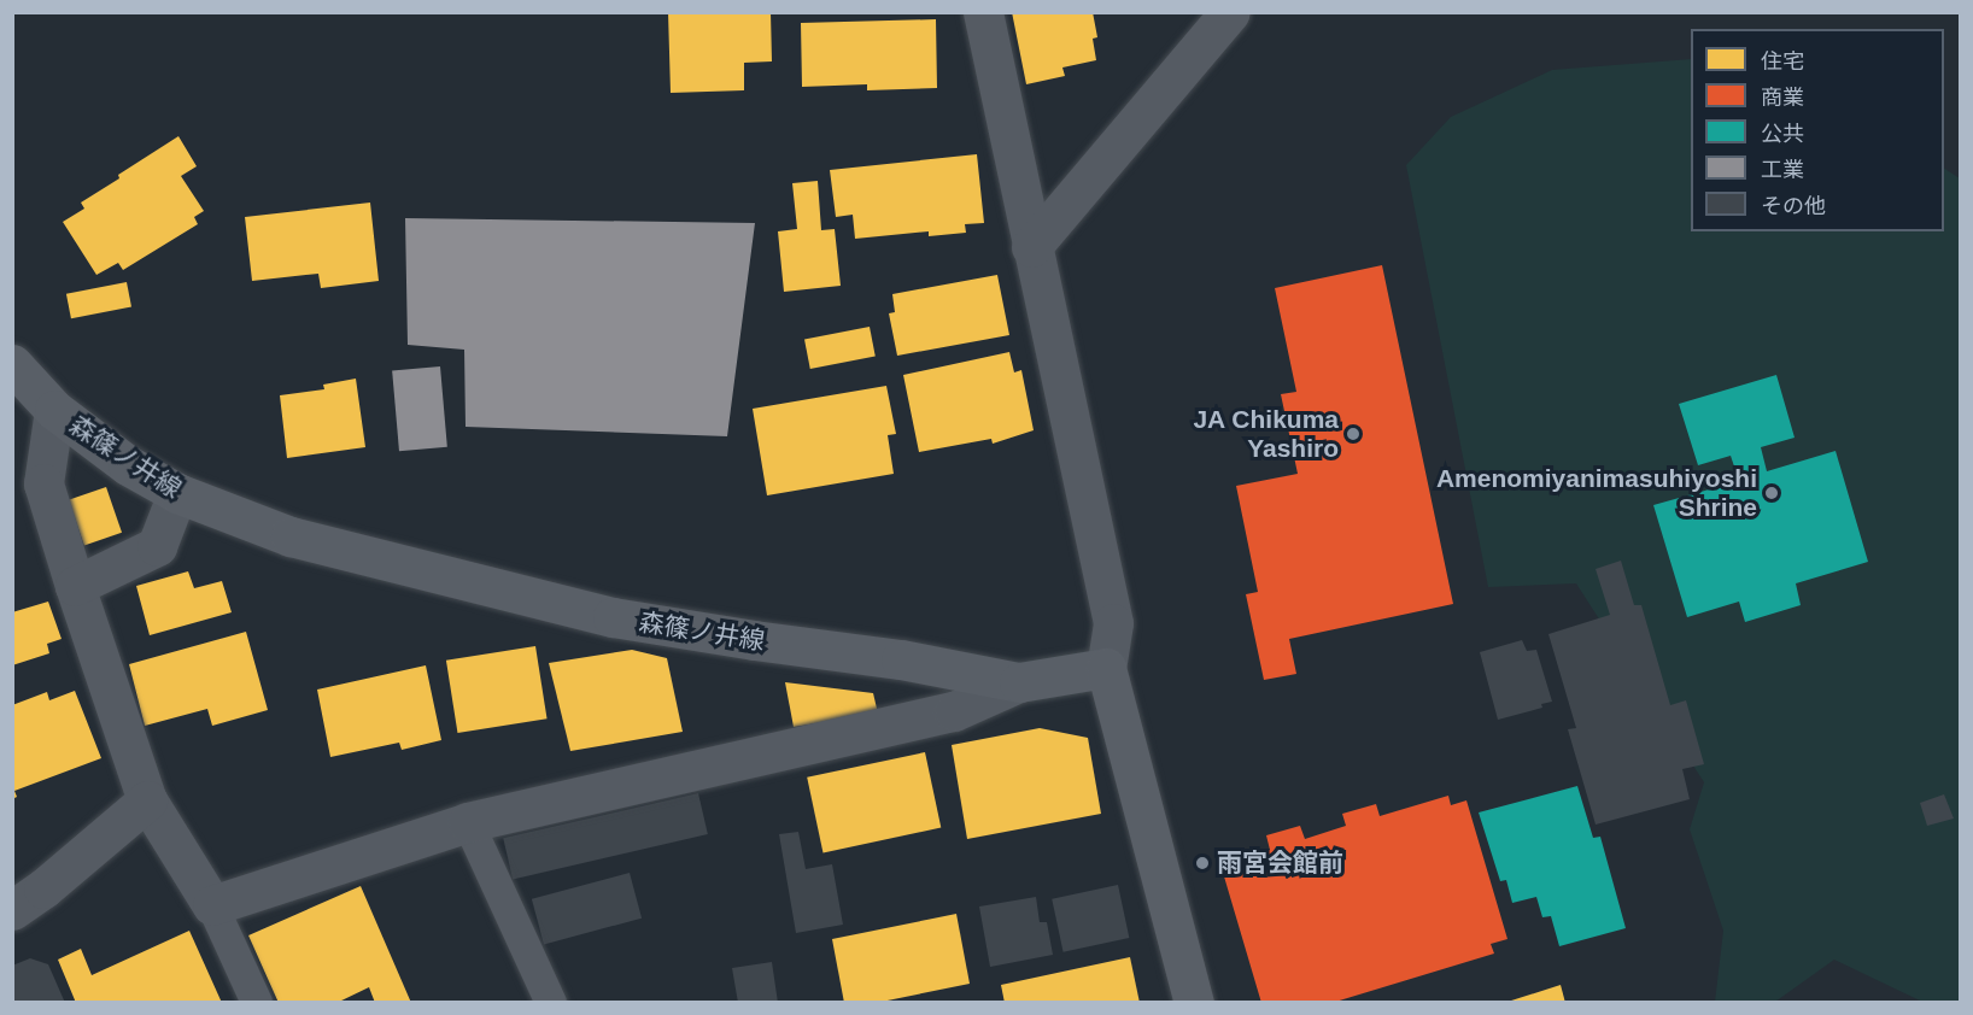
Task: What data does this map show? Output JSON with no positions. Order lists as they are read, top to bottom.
{
  "streets": {
    "main road": ["森篠ノ井線"]
  },
  "places": ["JA Chikuma Yashiro", "Amenomiyanimasuhiyoshi Shrine", "雨宮会館前"],
  "legend": [
    "住宅",
    "商業",
    "公共",
    "工業",
    "その他"
  ]
}
